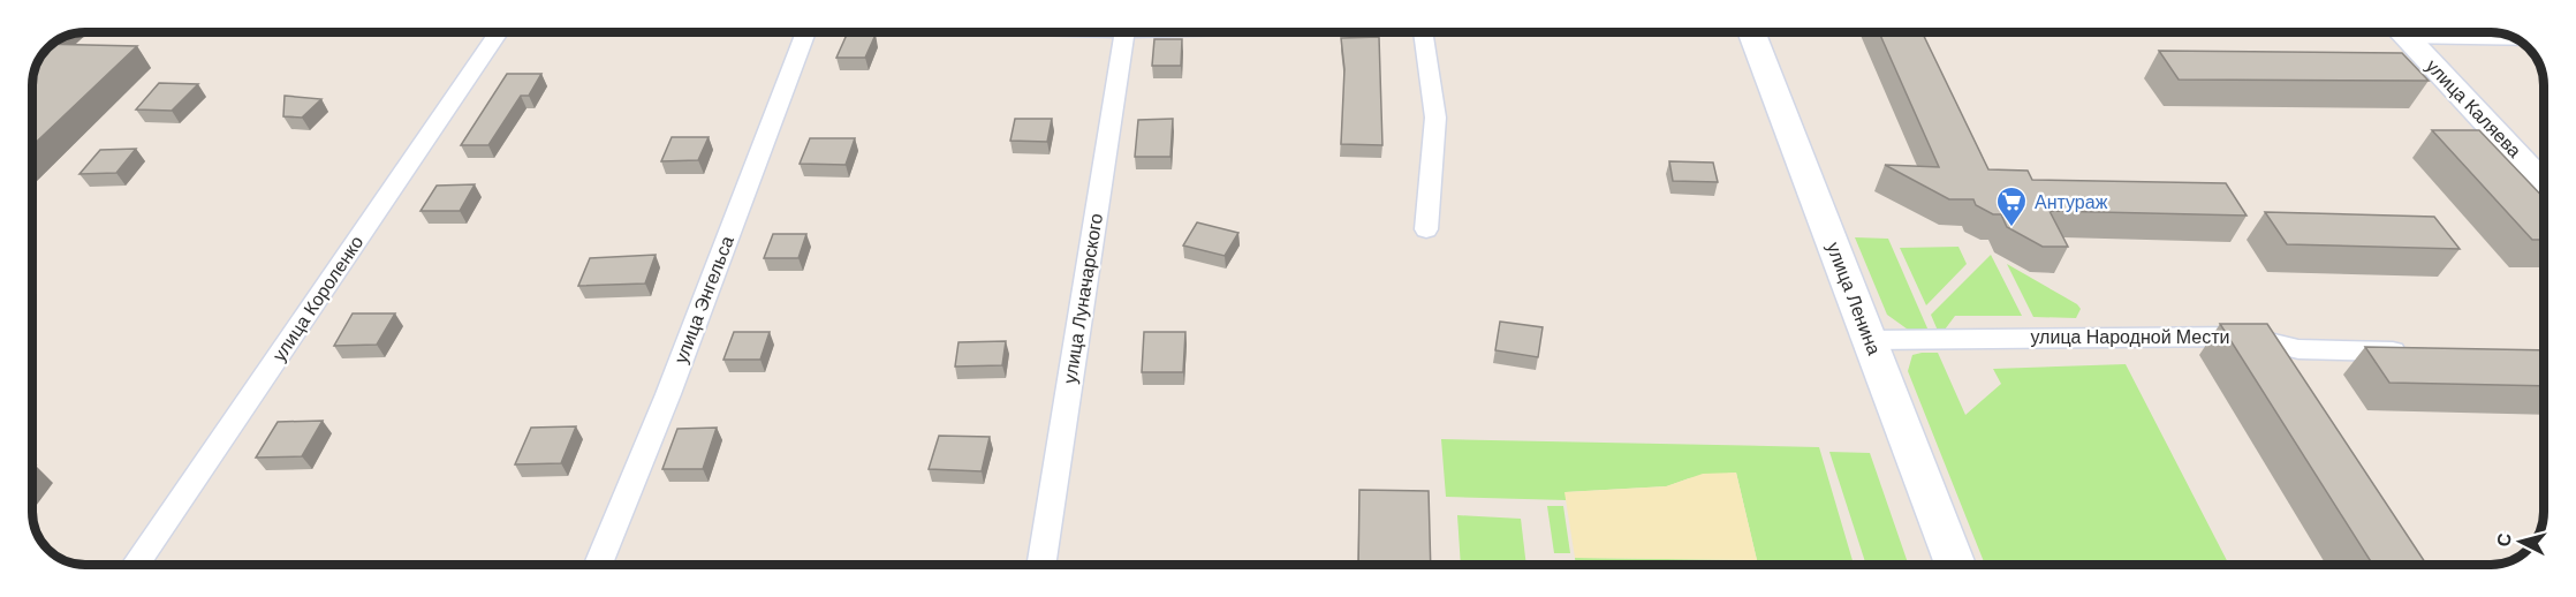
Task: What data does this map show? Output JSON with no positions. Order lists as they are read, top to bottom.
{
  "streets": {
    "street": [
      "улица Каляева",
      "улица Короленко",
      "улица Луначарского",
      "улица Ленина",
      "улица Энгельса",
      "улица Народной Мести"
    ]
  },
  "crossings": [
    ["улица Ленина", "улица Народной Мести"]
  ],
  "places": {
    "supermarket": ["Антураж"]
  },
  "north": "left"
}
